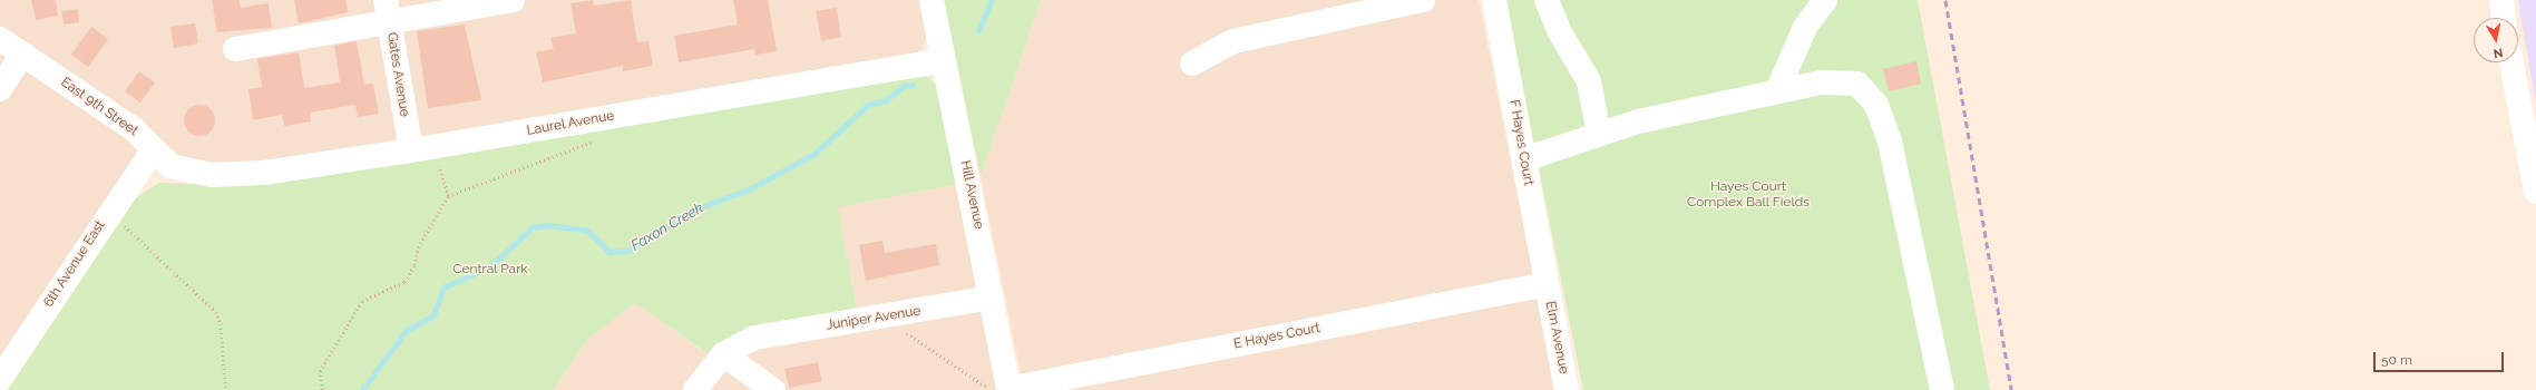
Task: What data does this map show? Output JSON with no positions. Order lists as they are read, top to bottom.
{
  "streets": {
    "street": [
      "Gates Avenue",
      "East 9th Street",
      "Laurel Avenue",
      "F Hayes Court",
      "Hill Avenue",
      "6th Avenue East",
      "Juniper Avenue",
      "E Hayes Court",
      "Elm Avenue"
    ]
  },
  "crossings": [
    ["Gates Avenue", "Laurel Avenue"],
    ["East 9th Street", "Laurel Avenue"],
    ["East 9th Street", "6th Avenue East"],
    ["Laurel Avenue", "Hill Avenue"],
    ["F Hayes Court", "E Hayes Court"],
    ["F Hayes Court", "Elm Avenue"],
    ["Hill Avenue", "Juniper Avenue"],
    ["Hill Avenue", "E Hayes Court"],
    ["E Hayes Court", "Elm Avenue"]
  ],
  "water": ["Faxon Creek"],
  "parks": ["Hayes Court Complex Ball Fields", "Central Park"],
  "scale_bar": "50 m",
  "north": "bottom"
}
